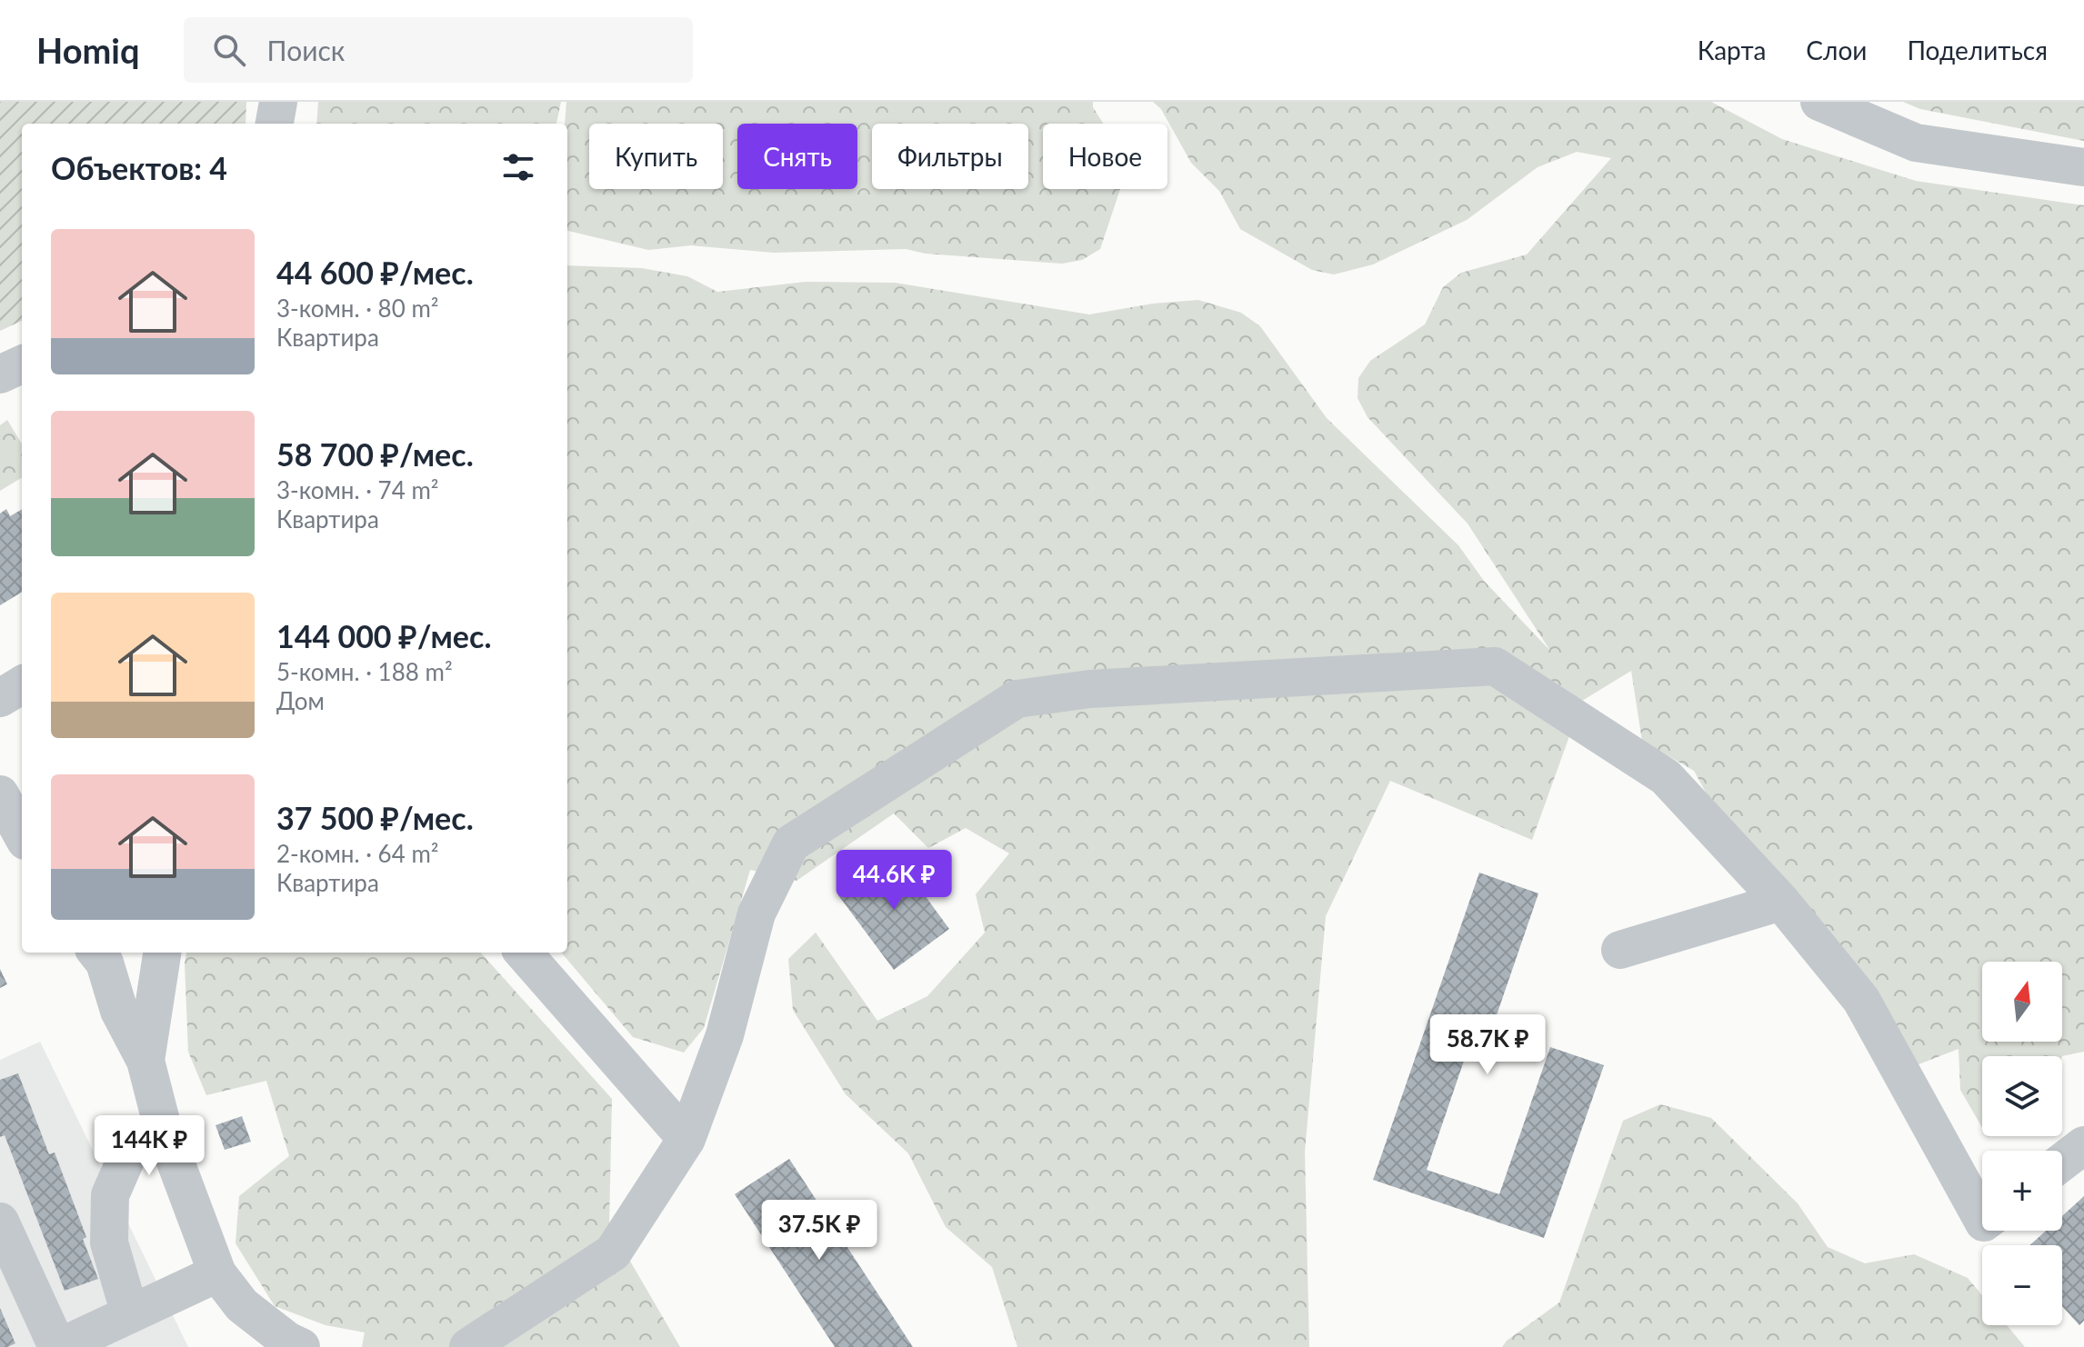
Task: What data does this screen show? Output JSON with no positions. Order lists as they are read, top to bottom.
{
  "north": "top",
  "page": {
    "header": "Homiq",
    "search": "Поиск",
    "nav": ["Карта", "Слои", "Поделиться"],
    "chip": [
      "Купить",
      "Снять",
      "Фильтры",
      "Новое"
    ],
    "heading": "Объектов: 4",
    "list": [
      {
        "name": "44 600 ₽/мес.",
        "note": "3-комн. · 80 m² · Квартира"
      },
      {
        "name": "58 700 ₽/мес.",
        "note": "3-комн. · 74 m² · Квартира"
      },
      {
        "name": "144 000 ₽/мес.",
        "note": "5-комн. · 188 m² · Дом"
      },
      {
        "name": "37 500 ₽/мес.",
        "note": "2-комн. · 64 m² · Квартира"
      }
    ],
    "price": [
      "44.6K ₽",
      "58.7K ₽",
      "144K ₽",
      "37.5K ₽"
    ],
    "map_buttons": ["+", "−"]
  }
}
